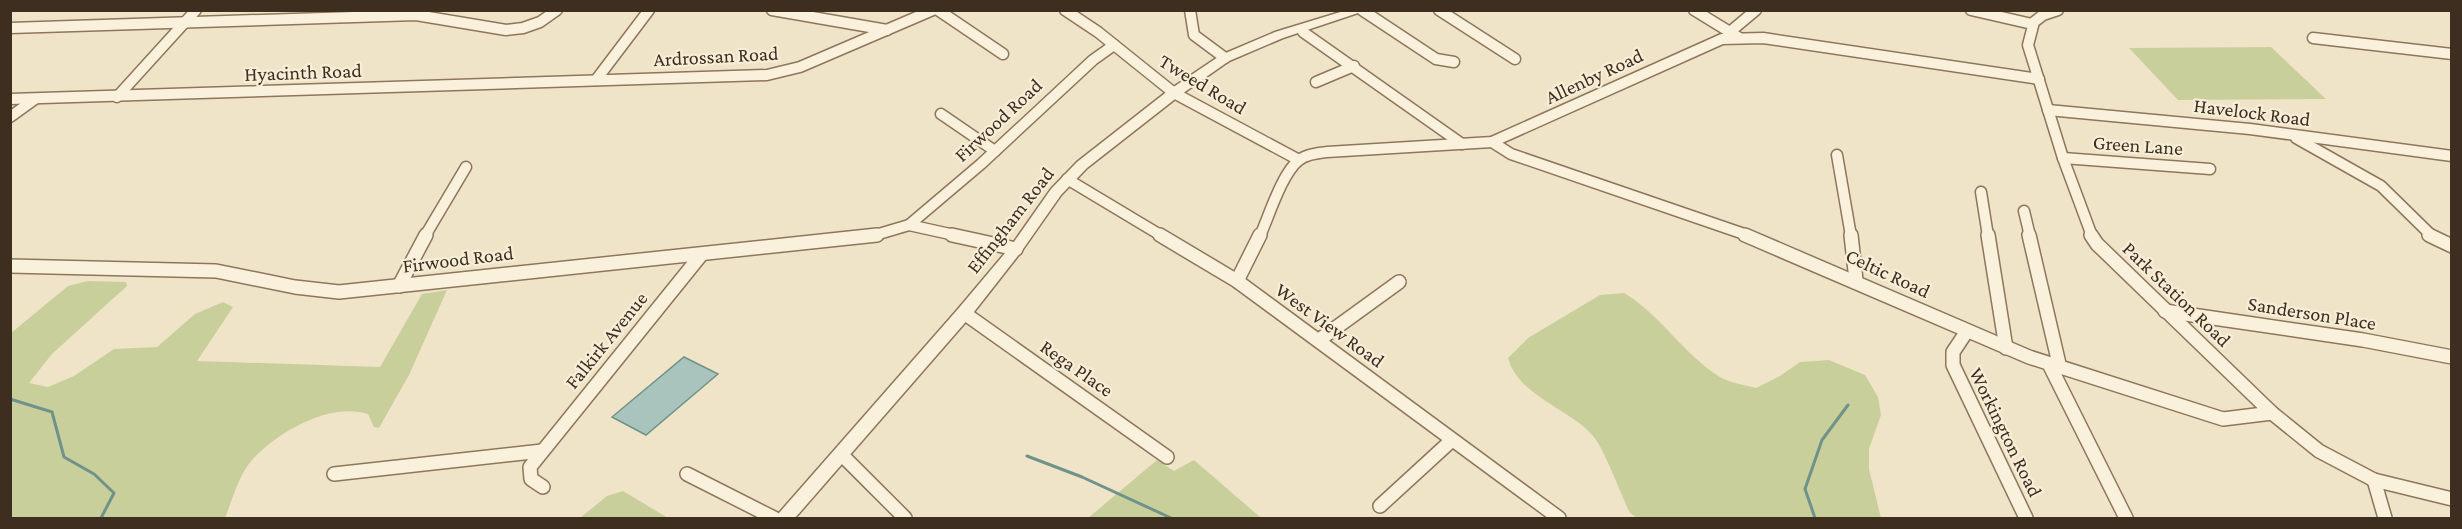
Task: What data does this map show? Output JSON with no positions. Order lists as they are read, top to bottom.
{
  "streets": {
    "street": [
      "Ardrossan Road",
      "Hyacinth Road",
      "Allenby Road",
      "Tweed Road",
      "Havelock Road",
      "Firwood Road",
      "Green Lane",
      "Effingham Road",
      "Celtic Road",
      "Park Station Road",
      "Sanderson Place",
      "West View Road",
      "Falkirk Avenue",
      "Rega Place",
      "Workington Road"
    ]
  },
  "crossings": [
    ["Ardrossan Road", "Hyacinth Road"],
    ["Allenby Road", "Tweed Road"],
    ["Allenby Road", "Celtic Road"],
    ["Allenby Road", "Park Station Road"],
    ["Tweed Road", "Firwood Road"],
    ["Tweed Road", "Effingham Road"],
    ["Havelock Road", "Park Station Road"],
    ["Firwood Road", "Effingham Road"],
    ["Firwood Road", "Falkirk Avenue"],
    ["Green Lane", "Park Station Road"],
    ["Effingham Road", "West View Road"],
    ["Effingham Road", "Rega Place"],
    ["Celtic Road", "Park Station Road"],
    ["Celtic Road", "Workington Road"],
    ["Park Station Road", "Sanderson Place"]
  ]
}
